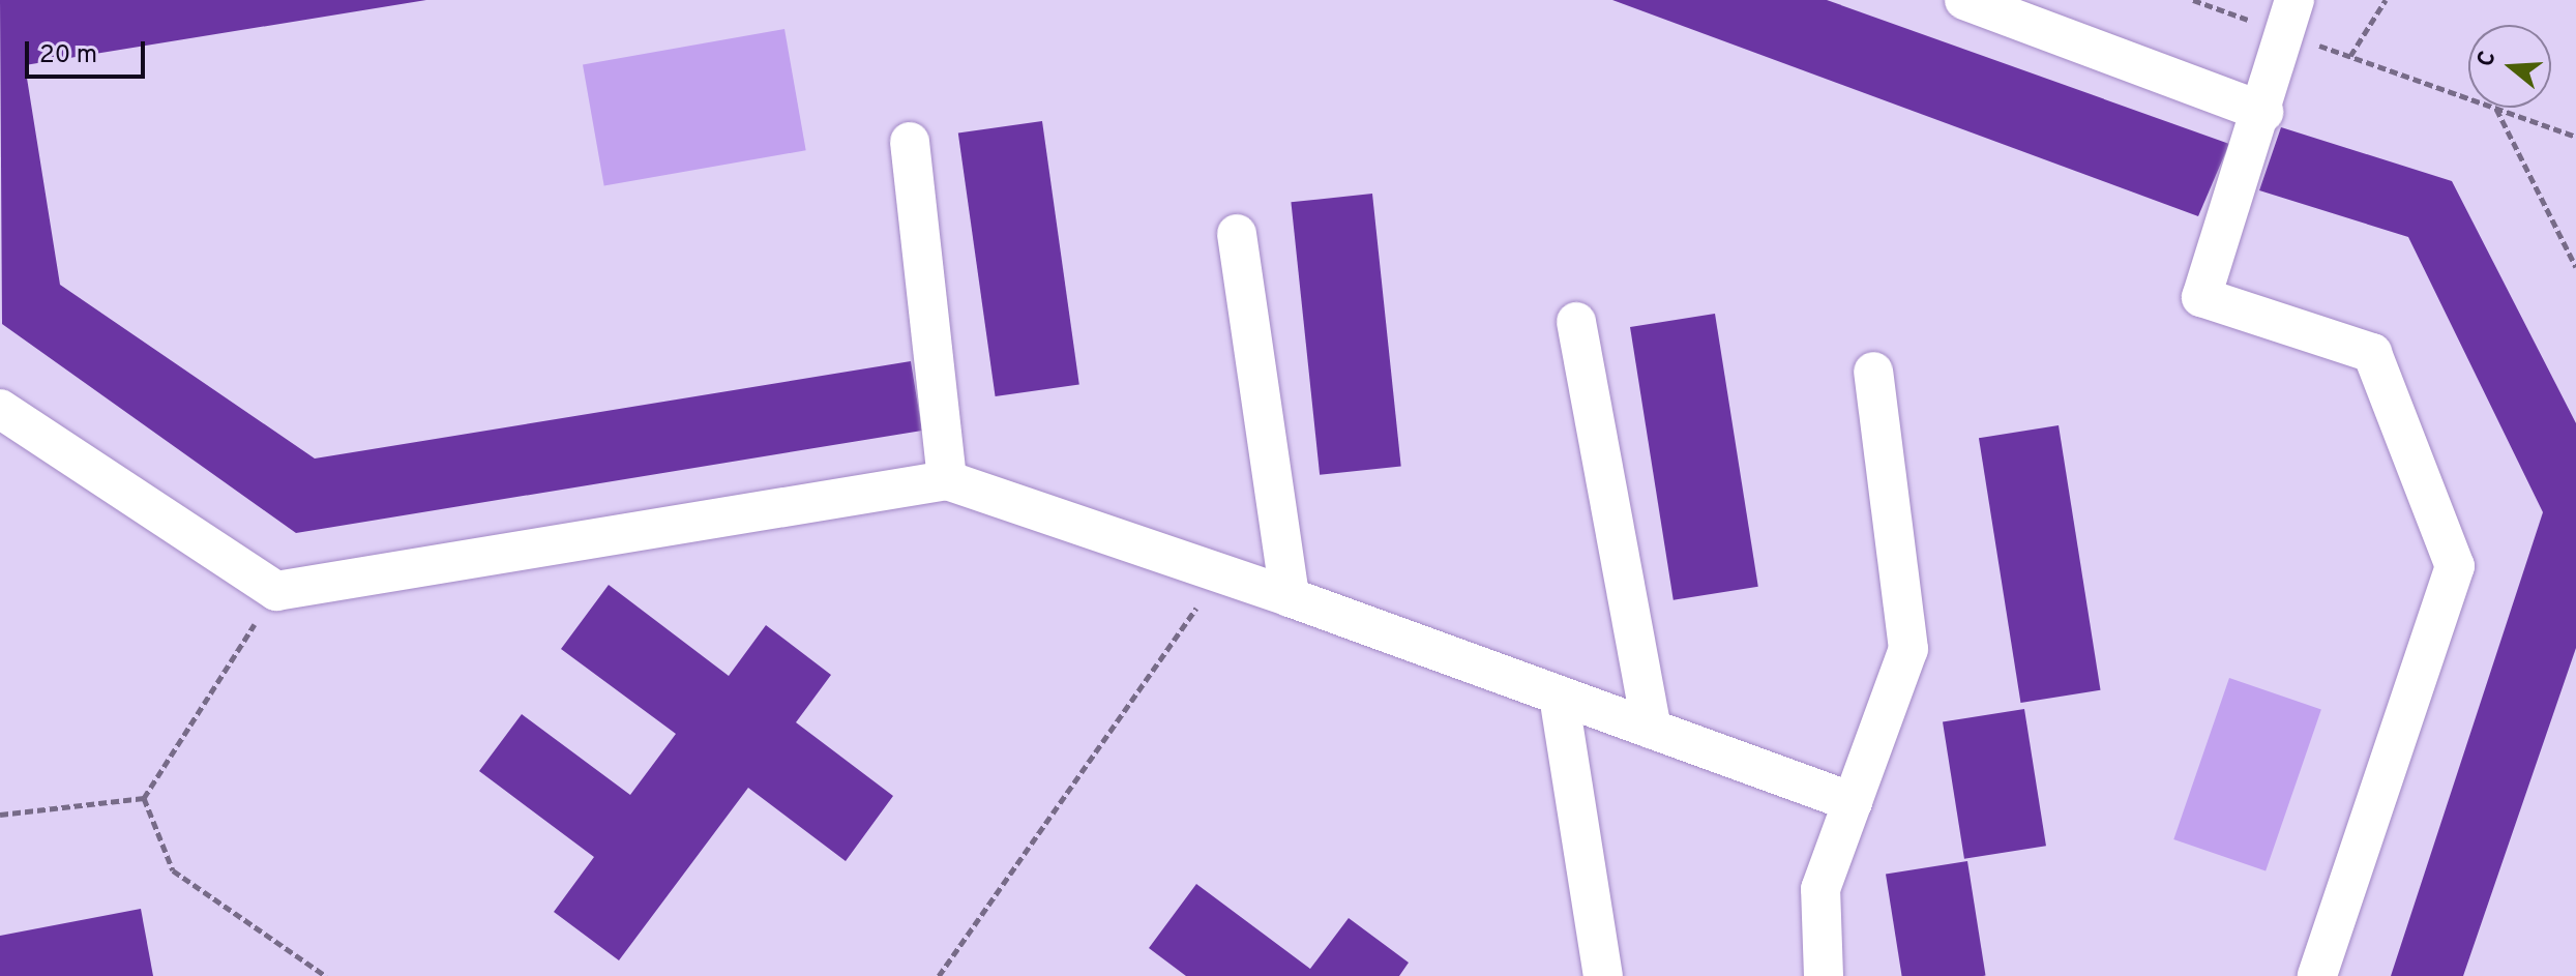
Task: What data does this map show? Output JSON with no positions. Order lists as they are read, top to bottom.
{
  "scale_bar": "20 m",
  "north": "left"
}
